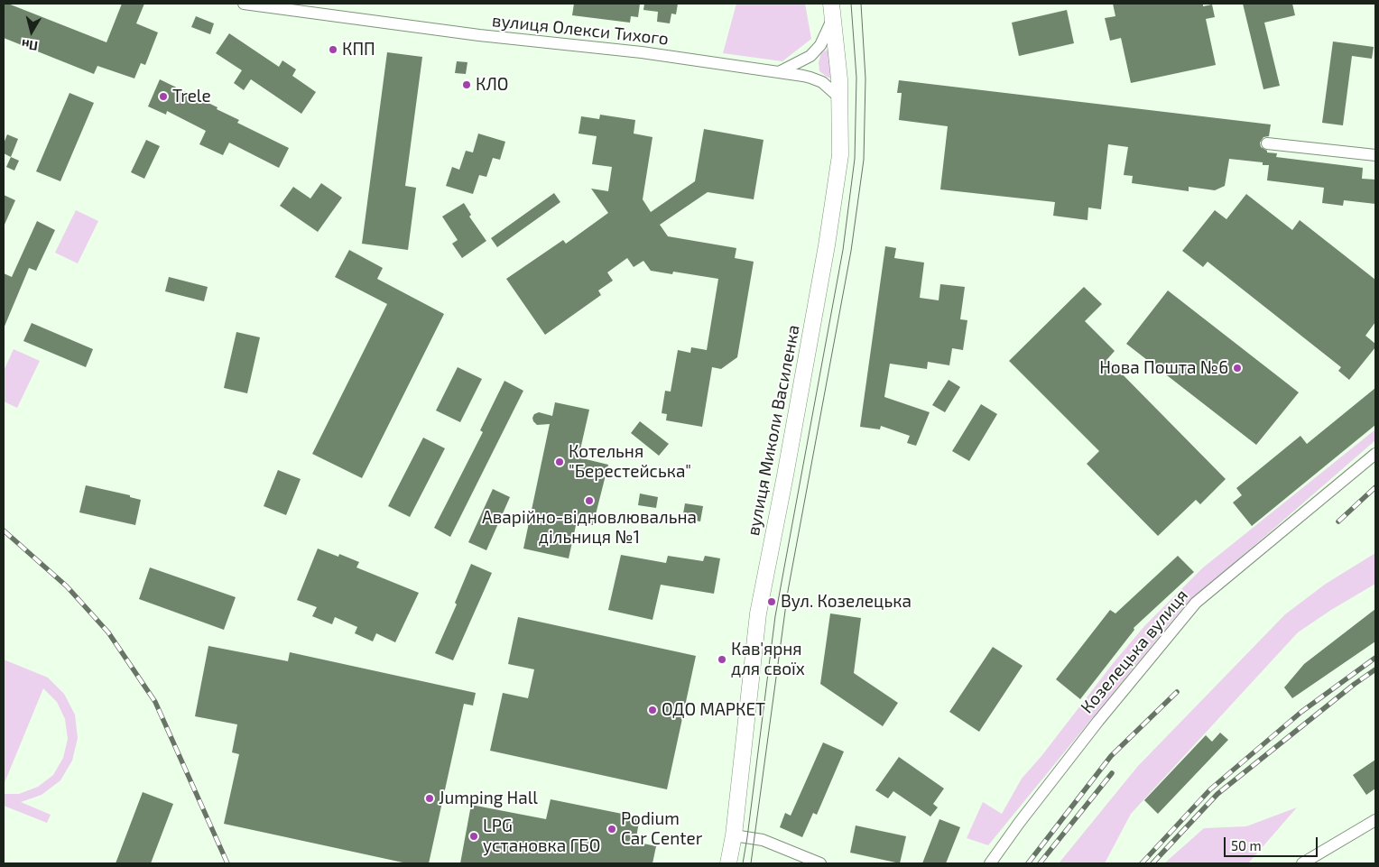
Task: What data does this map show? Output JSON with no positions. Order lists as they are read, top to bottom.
{
  "streets": {
    "main road": ["вулиця Миколи Василенка"],
    "street": ["вулиця Олекси Тихого", "Козелецька вулиця"]
  },
  "crossings": [
    ["вулиця Олекси Тихого", "вулиця Миколи Василенка"]
  ],
  "places": [
    "КПП",
    "КЛО",
    "Trele",
    "Нова Пошта №6",
    "Котельня \"Берестейська\"",
    "Аварійно-відновлювальна дільниця №1",
    "Вул. Козелецька",
    "Кав'ярня для своїх",
    "ОДО МАРКЕТ",
    "Jumping Hall",
    "Podium Car Center",
    "LPG установка ГБО"
  ],
  "scale_bar": "50 m",
  "north": "bottom"
}
